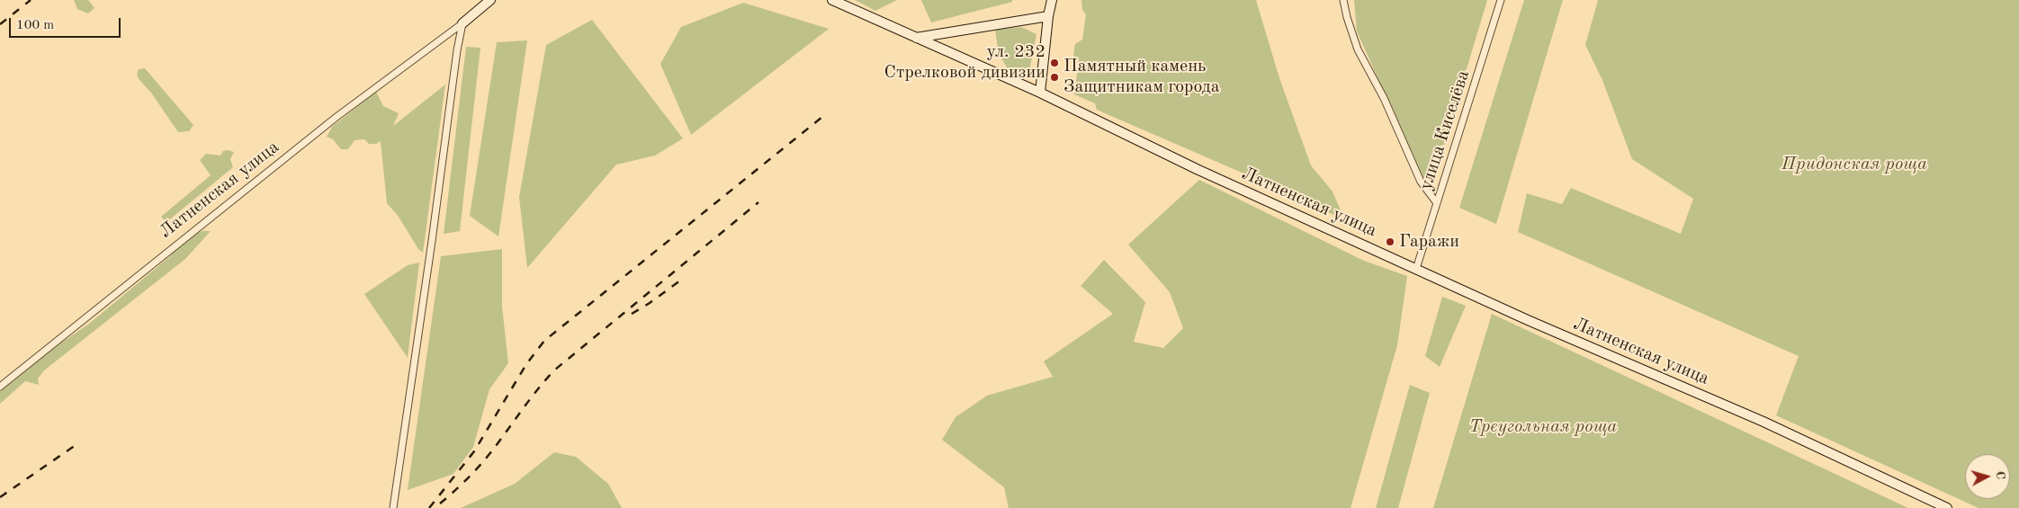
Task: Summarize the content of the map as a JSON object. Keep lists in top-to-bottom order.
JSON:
{
  "streets": {
    "street": ["улица Киселёва", "Латненская улица"]
  },
  "crossings": [
    ["улица Киселёва", "Латненская улица"]
  ],
  "parks": ["Придонская роща", "Треугольная роща"],
  "places": ["ул. 232 Стрелковой дивизии", "Памятный камень Защитникам города", "Гаражи"],
  "scale_bar": "100 m",
  "north": "right"
}
